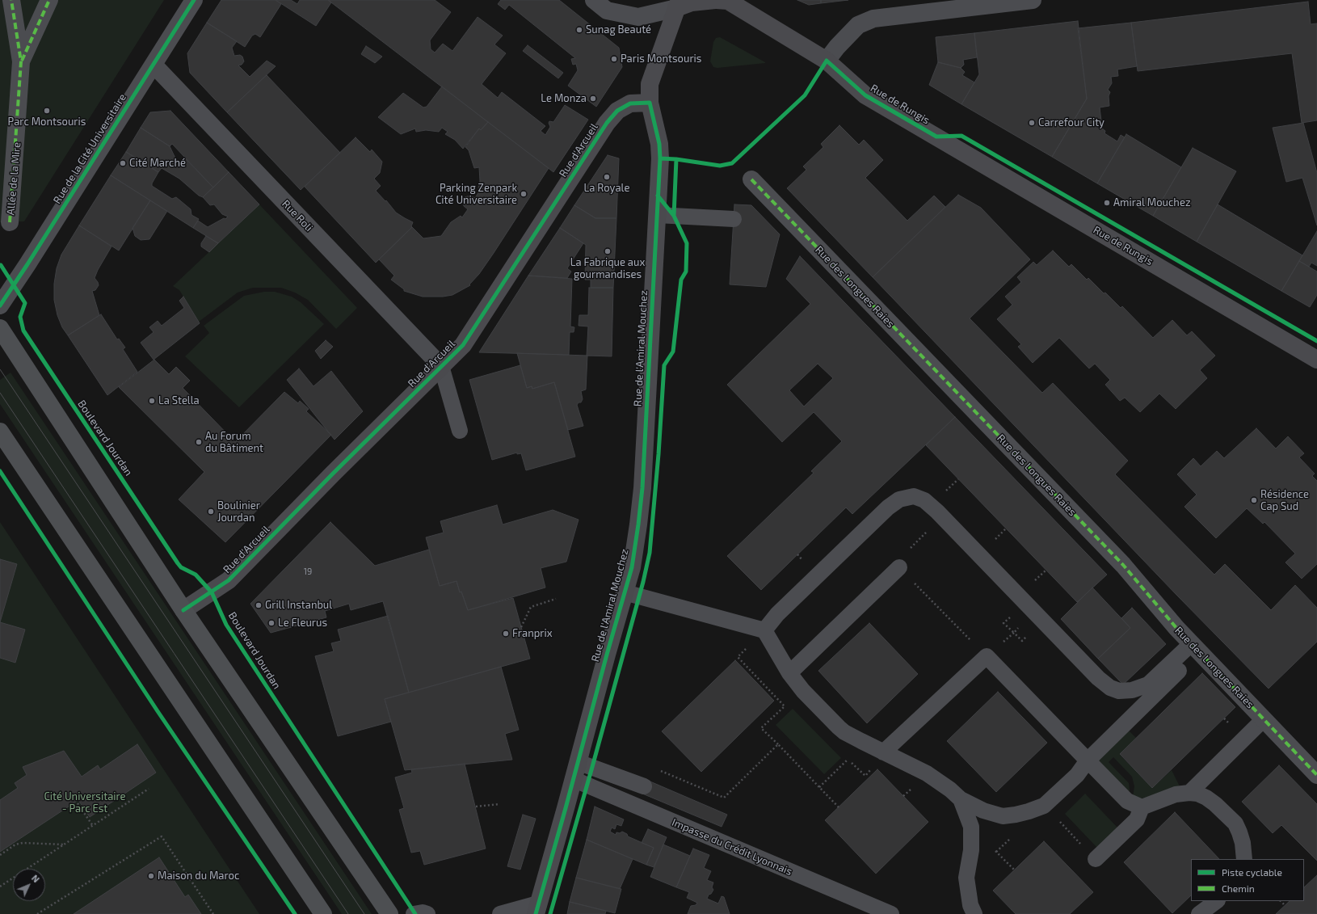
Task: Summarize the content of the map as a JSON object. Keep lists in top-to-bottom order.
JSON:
{
  "streets": {
    "street": [
      "Rue de Rungis",
      "Rue de la Cité Universitaire",
      "Rue d'Arcueil",
      "Allée de la Mire",
      "Rue Roli",
      "Rue des Longues Raies",
      "Rue de l'Amiral Mouchez"
    ],
    "lane": ["Impasse du Crédit Lyonnais"],
    "cycle path": ["Boulevard Jourdan"]
  },
  "crossings": [
    ["Rue de Rungis", "Rue de l'Amiral Mouchez"],
    ["Rue de la Cité Universitaire", "Rue Roli"],
    ["Rue d'Arcueil", "Rue Roli"],
    ["Rue d'Arcueil", "Rue de l'Amiral Mouchez"],
    ["Rue de l'Amiral Mouchez", "Impasse du Crédit Lyonnais"]
  ],
  "parks": ["Cité Universitaire - Parc Est"],
  "places": [
    "Sunag Beauté",
    "Paris Montsouris",
    "Le Monza",
    "Parc Montsouris",
    "Carrefour City",
    "Cité Marché",
    "La Royale",
    "Parking Zenpark Cité Universitaire",
    "Amiral Mouchez",
    "La Fabrique aux gourmandises",
    "La Stella",
    "Au Forum du Bâtiment",
    "Résidence Cap Sud",
    "Boulinier Jourdan",
    "Grill Instanbul",
    "Le Fleurus",
    "Franprix",
    "Maison du Maroc"
  ],
  "house_numbers": ["19"],
  "legend": ["Piste cyclable", "Chemin"],
  "north": "top right"
}
